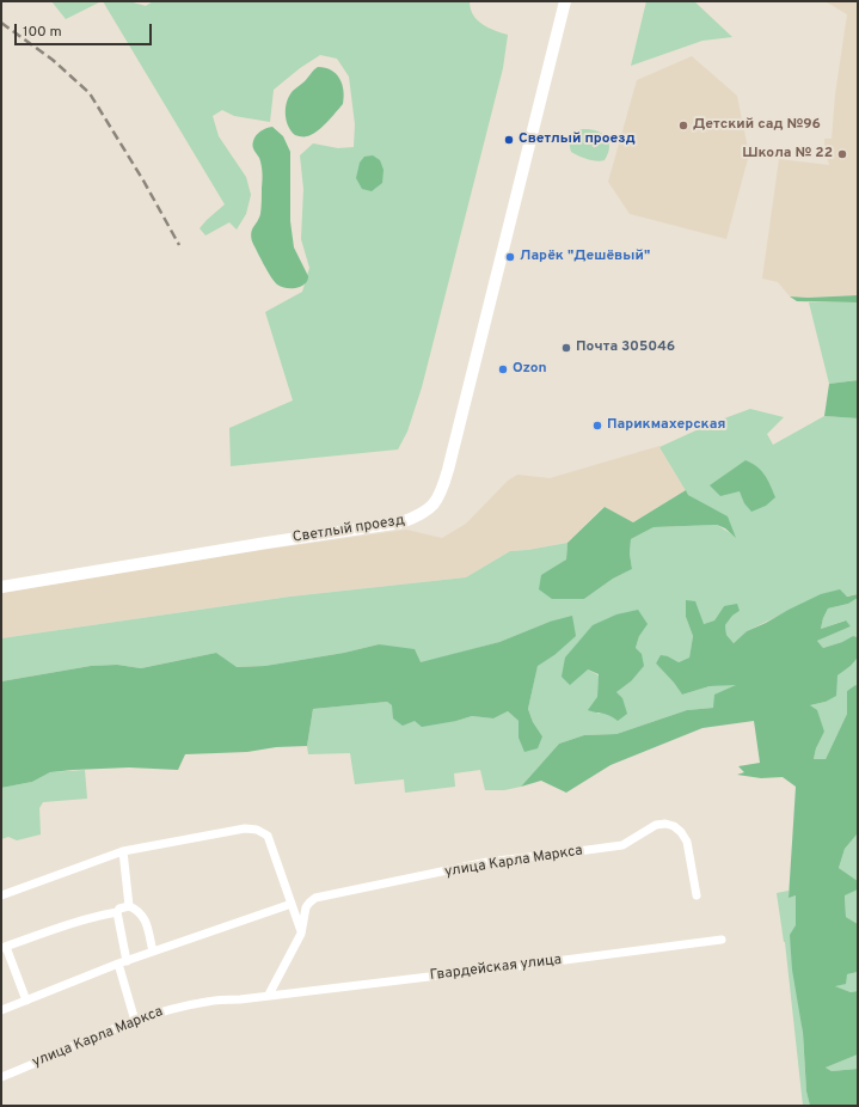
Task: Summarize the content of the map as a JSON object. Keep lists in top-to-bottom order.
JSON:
{
  "streets": {
    "street": ["Светлый проезд", "улица Карла Маркса", "Гвардейская улица"]
  },
  "crossings": [
    ["улица Карла Маркса", "Гвардейская улица"]
  ],
  "places": [
    "Детский сад №96",
    "Светлый проезд",
    "Школа № 22",
    "Ларёк \"Дешёвый\"",
    "Почта 305046",
    "Ozon",
    "Парикмахерская"
  ],
  "scale_bar": "100 m"
}
